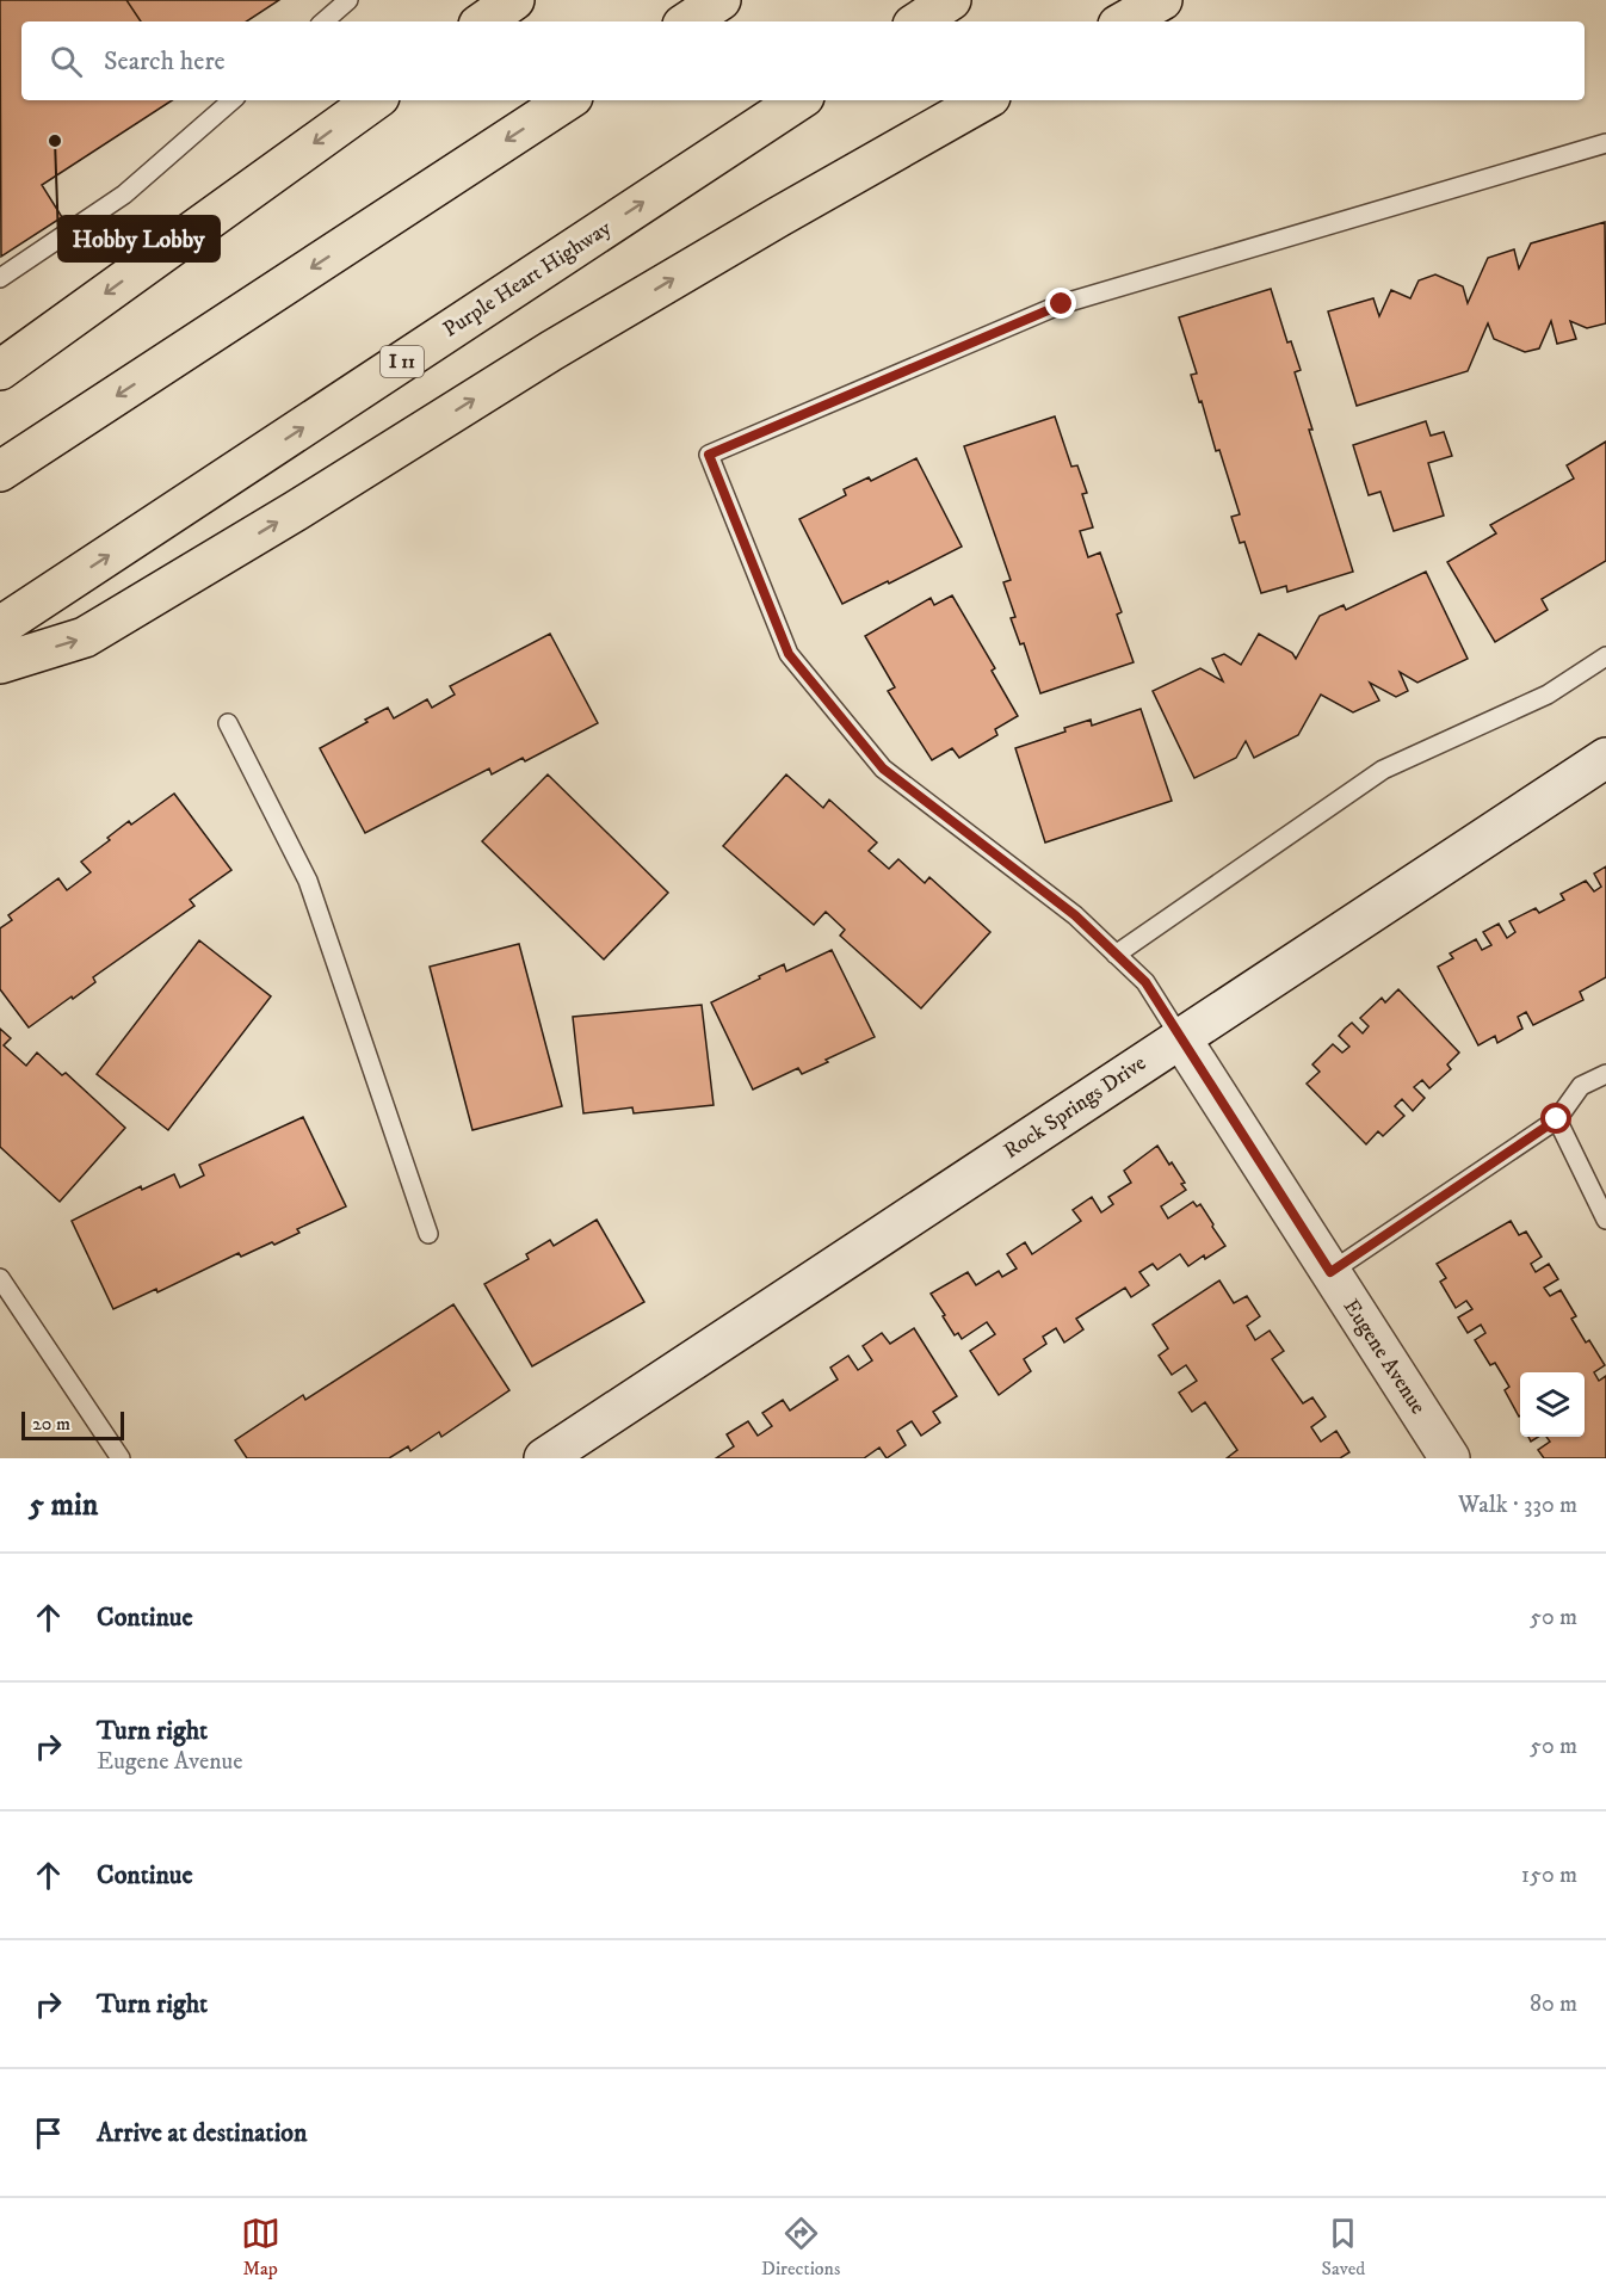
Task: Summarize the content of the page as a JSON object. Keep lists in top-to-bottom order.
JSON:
{
  "streets": {
    "highway": ["Purple Heart Highway", "I 11"],
    "main road": ["Rock Springs Drive", "Eugene Avenue"]
  },
  "crossings": [
    ["Rock Springs Drive", "Eugene Avenue"]
  ],
  "places": ["Hobby Lobby"],
  "scale_bar": "20 m",
  "page": {
    "search": "Search here",
    "scale": "20 m",
    "heading": ["5 min", "Walk · 330 m"],
    "list": [
      ["Continue", "50 m"],
      ["Turn right", "Eugene Avenue", "50 m"],
      ["Continue", "150 m"],
      ["Turn right", "80 m"],
      "Arrive at destination"
    ],
    "nav": ["Map", "Directions", "Saved"]
  }
}
